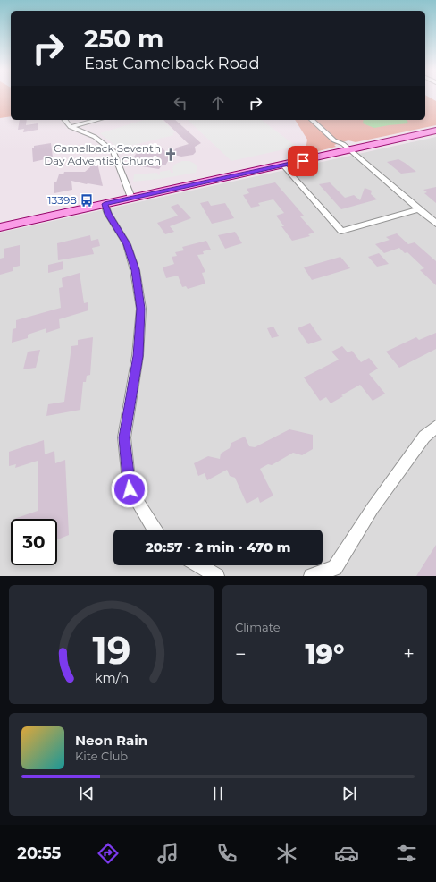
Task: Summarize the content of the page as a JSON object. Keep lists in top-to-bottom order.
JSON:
{
  "places": {
    "church": ["Camelback Seventh Day Adventist Church"],
    "bus stop": ["13398"]
  },
  "page": {
    "turn": ["250 m", "East Camelback Road"],
    "limit": "30",
    "trip": "20:57 · 2 min · 470 m",
    "tile": "Climate",
    "heat": ["−", "19°", "+"],
    "song": ["Neon Rain", "Kite Club"],
    "tabs": "20:55",
    "gauge": ["19", "km/h"]
  }
}
